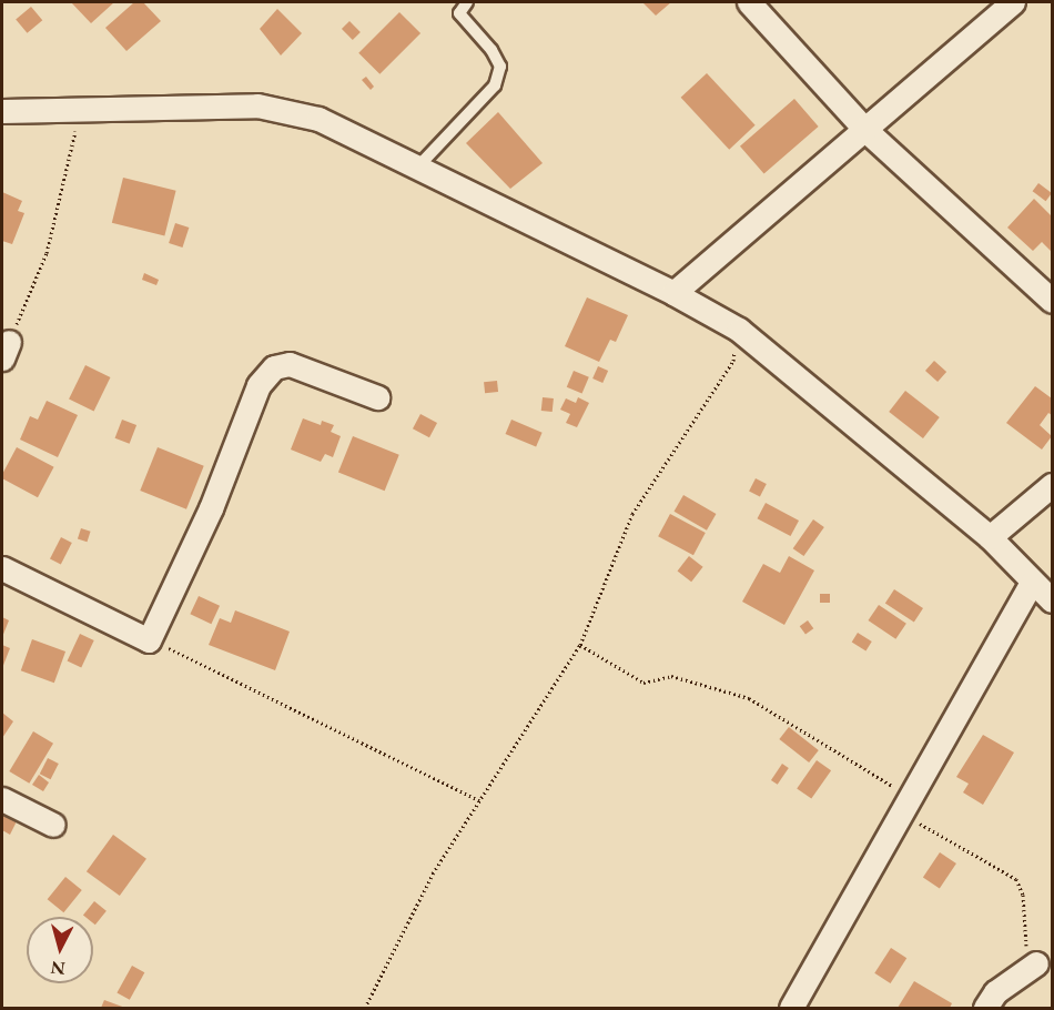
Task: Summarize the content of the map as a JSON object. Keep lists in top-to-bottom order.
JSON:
{
  "north": "bottom"
}
